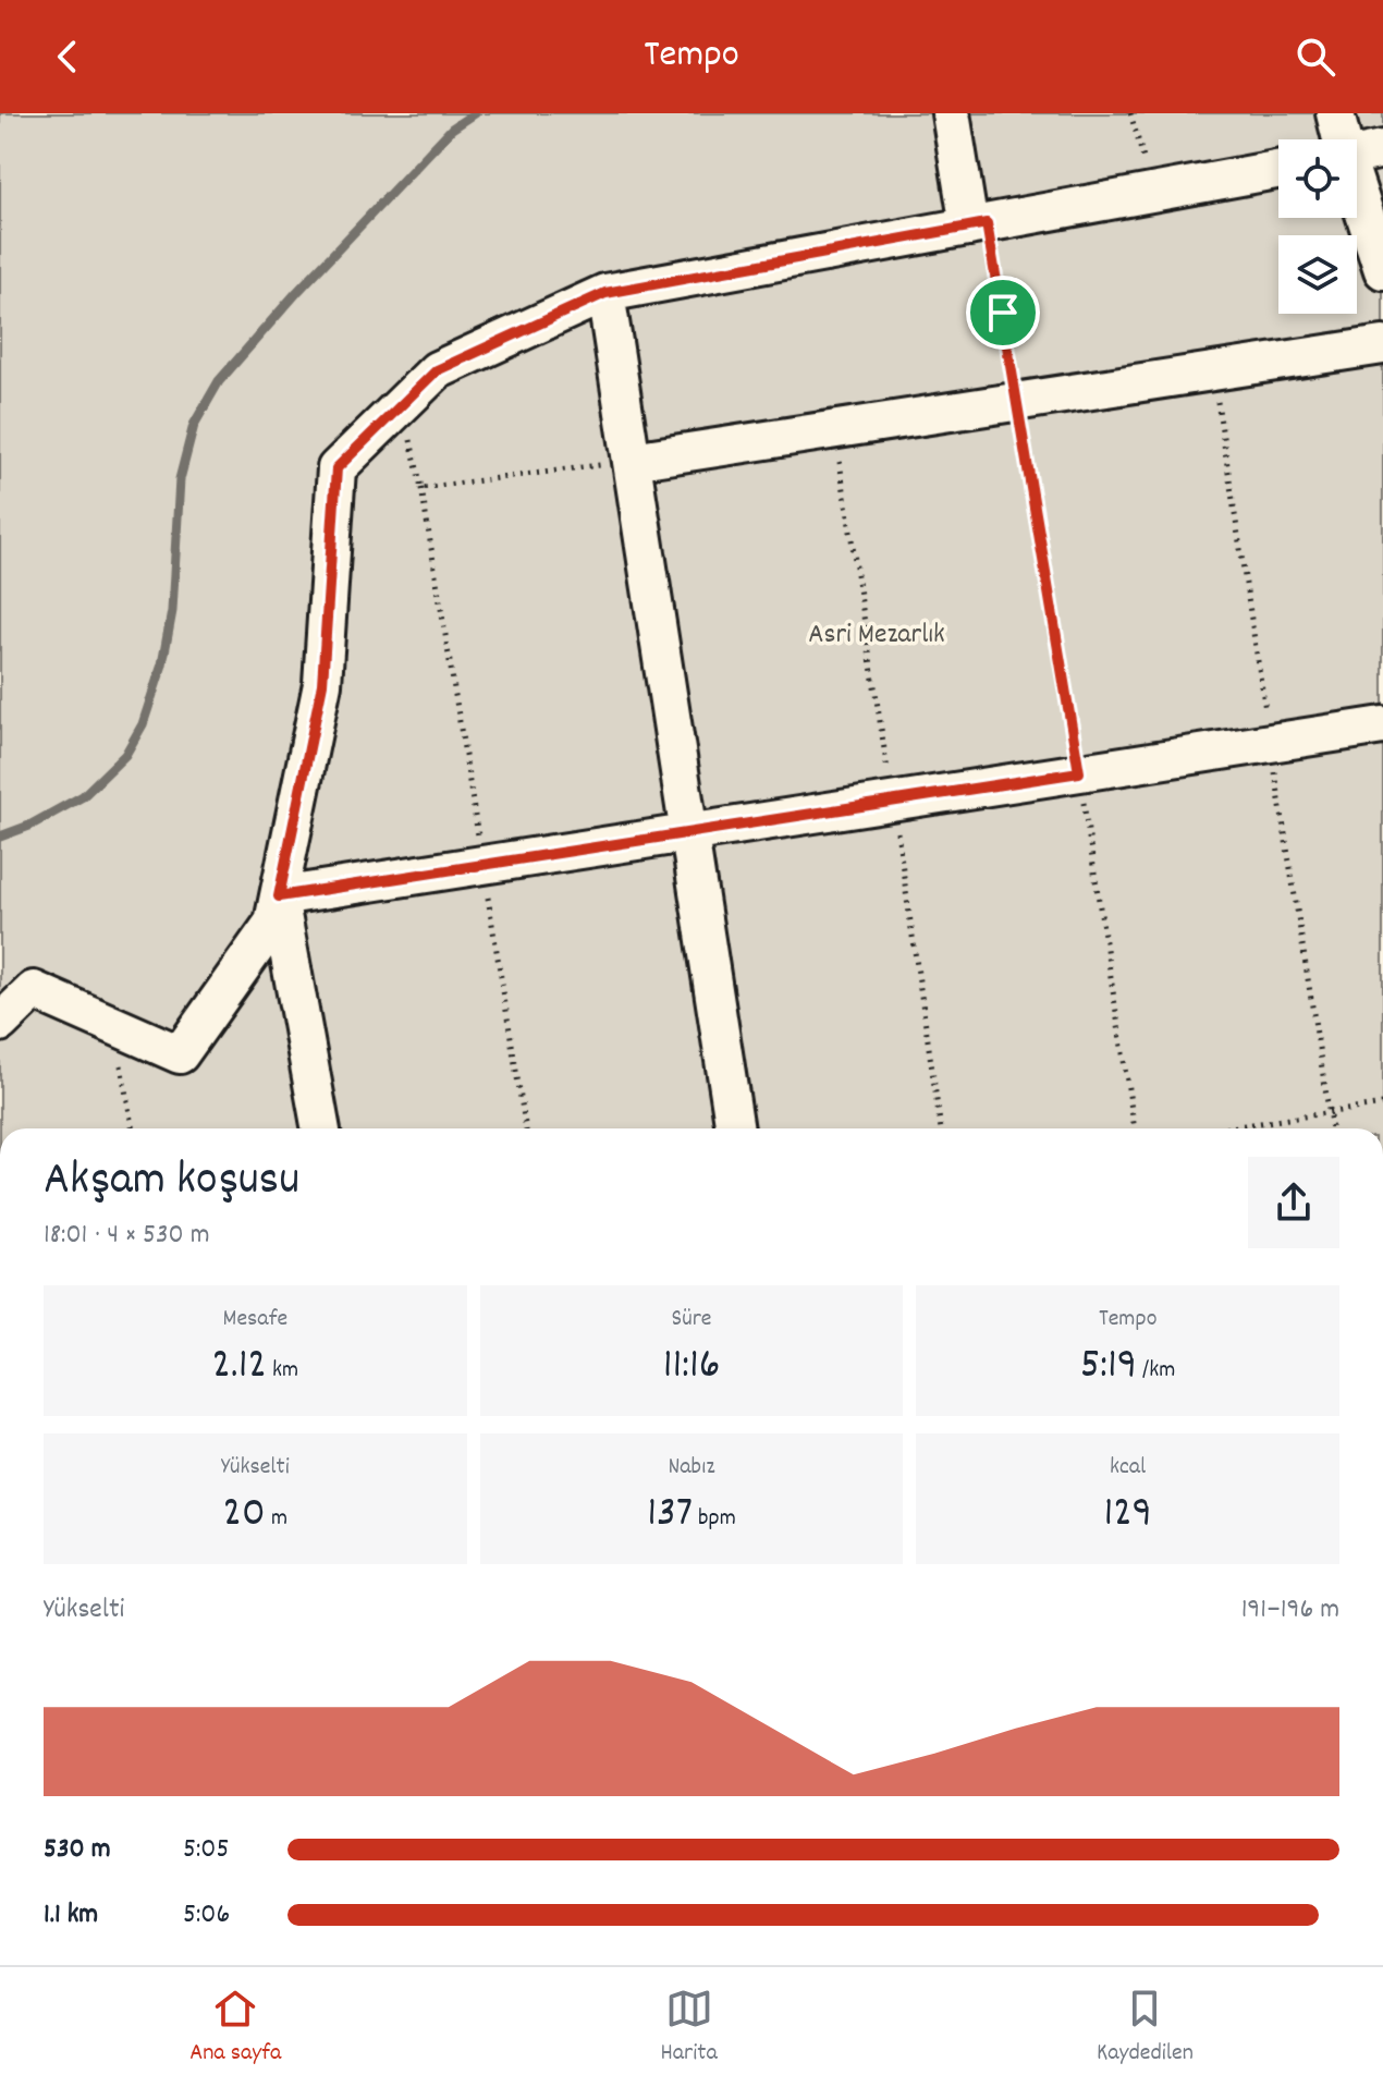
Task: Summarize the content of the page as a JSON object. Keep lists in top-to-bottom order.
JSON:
{
  "parks": ["Asri Mezarlık"],
  "page": {
    "header": "Tempo",
    "heading": ["Akşam koşusu", "18:01 · 4 × 530 m"],
    "stats": [
      ["Mesafe", "2.12 km"],
      ["Süre", "11:16"],
      ["Tempo", "5:19 /km"],
      ["Yükselti", "20 m"],
      ["Nabız", "137 bpm"],
      ["kcal", "129"]
    ],
    "chart": ["Yükselti", "191–196 m"],
    "list": [
      {
        "name": "530 m",
        "note": "5:05"
      },
      {
        "name": "1.1 km",
        "note": "5:06"
      }
    ],
    "tabs": ["Ana sayfa", "Harita", "Kaydedilen"]
  }
}
